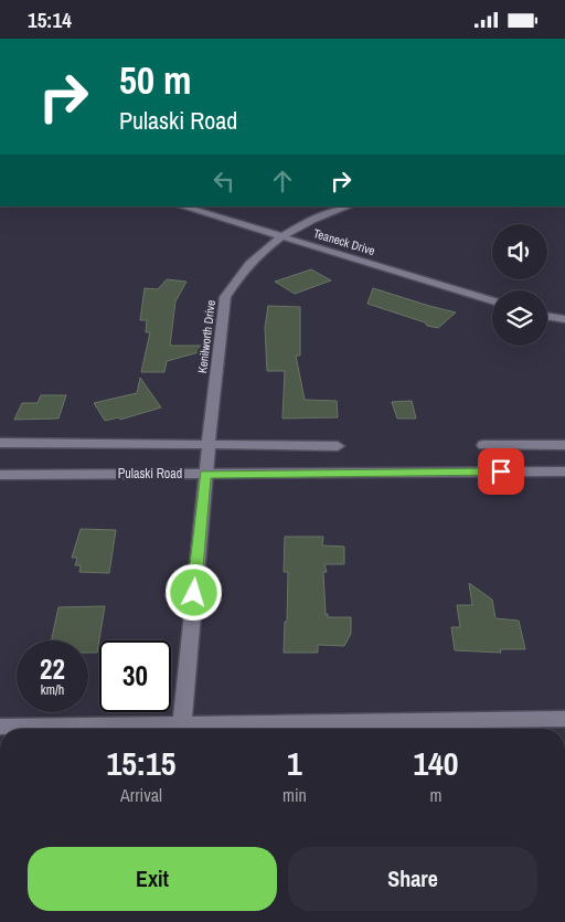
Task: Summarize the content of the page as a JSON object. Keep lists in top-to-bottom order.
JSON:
{
  "streets": {
    "street": ["Teaneck Drive", "Kenilworth Drive", "Pulaski Road"]
  },
  "crossings": [
    ["Teaneck Drive", "Kenilworth Drive"],
    ["Kenilworth Drive", "Pulaski Road"]
  ],
  "page": {
    "status": "15:14",
    "turn": ["50 m", "Pulaski Road"],
    "speed": "22 km/h",
    "limit": "30",
    "eta": [
      "15:15",
      "Arrival",
      "1",
      "min",
      "140",
      "m"
    ],
    "buttons": ["Exit", "Share"]
  }
}
